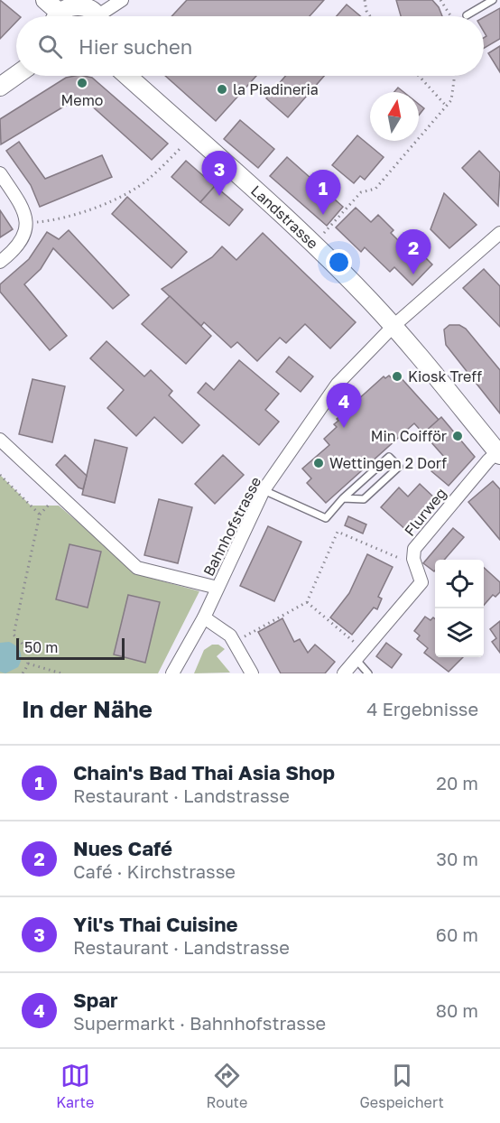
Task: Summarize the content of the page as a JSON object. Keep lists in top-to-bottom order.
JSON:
{
  "streets": {
    "main road": ["Landstrasse"],
    "street": ["Flurweg", "Bahnhofstrasse"]
  },
  "crossings": [
    ["Landstrasse", "Flurweg"],
    ["Landstrasse", "Bahnhofstrasse"]
  ],
  "places": [
    "Memo",
    "la Piadineria",
    "Kiosk Treff",
    "Min Coifför",
    "Wettingen 2 Dorf"
  ],
  "scale_bar": "50 m",
  "north": "top",
  "page": {
    "search": "Hier suchen",
    "pins": [
      "3",
      "1",
      "2",
      "4"
    ],
    "scale": "50 m",
    "heading": ["In der Nähe", "4 Ergebnisse"],
    "list": [
      {
        "mark": "1",
        "name": "Chain's Bad Thai Asia Shop",
        "note": "Restaurant · Landstrasse",
        "value": "20 m"
      },
      {
        "mark": "2",
        "name": "Nues Café",
        "note": "Café · Kirchstrasse",
        "value": "30 m"
      },
      {
        "mark": "3",
        "name": "Yil's Thai Cuisine",
        "note": "Restaurant · Landstrasse",
        "value": "60 m"
      },
      {
        "mark": "4",
        "name": "Spar",
        "note": "Supermarkt · Bahnhofstrasse",
        "value": "80 m"
      }
    ],
    "nav": ["Karte", "Route", "Gespeichert"]
  }
}
